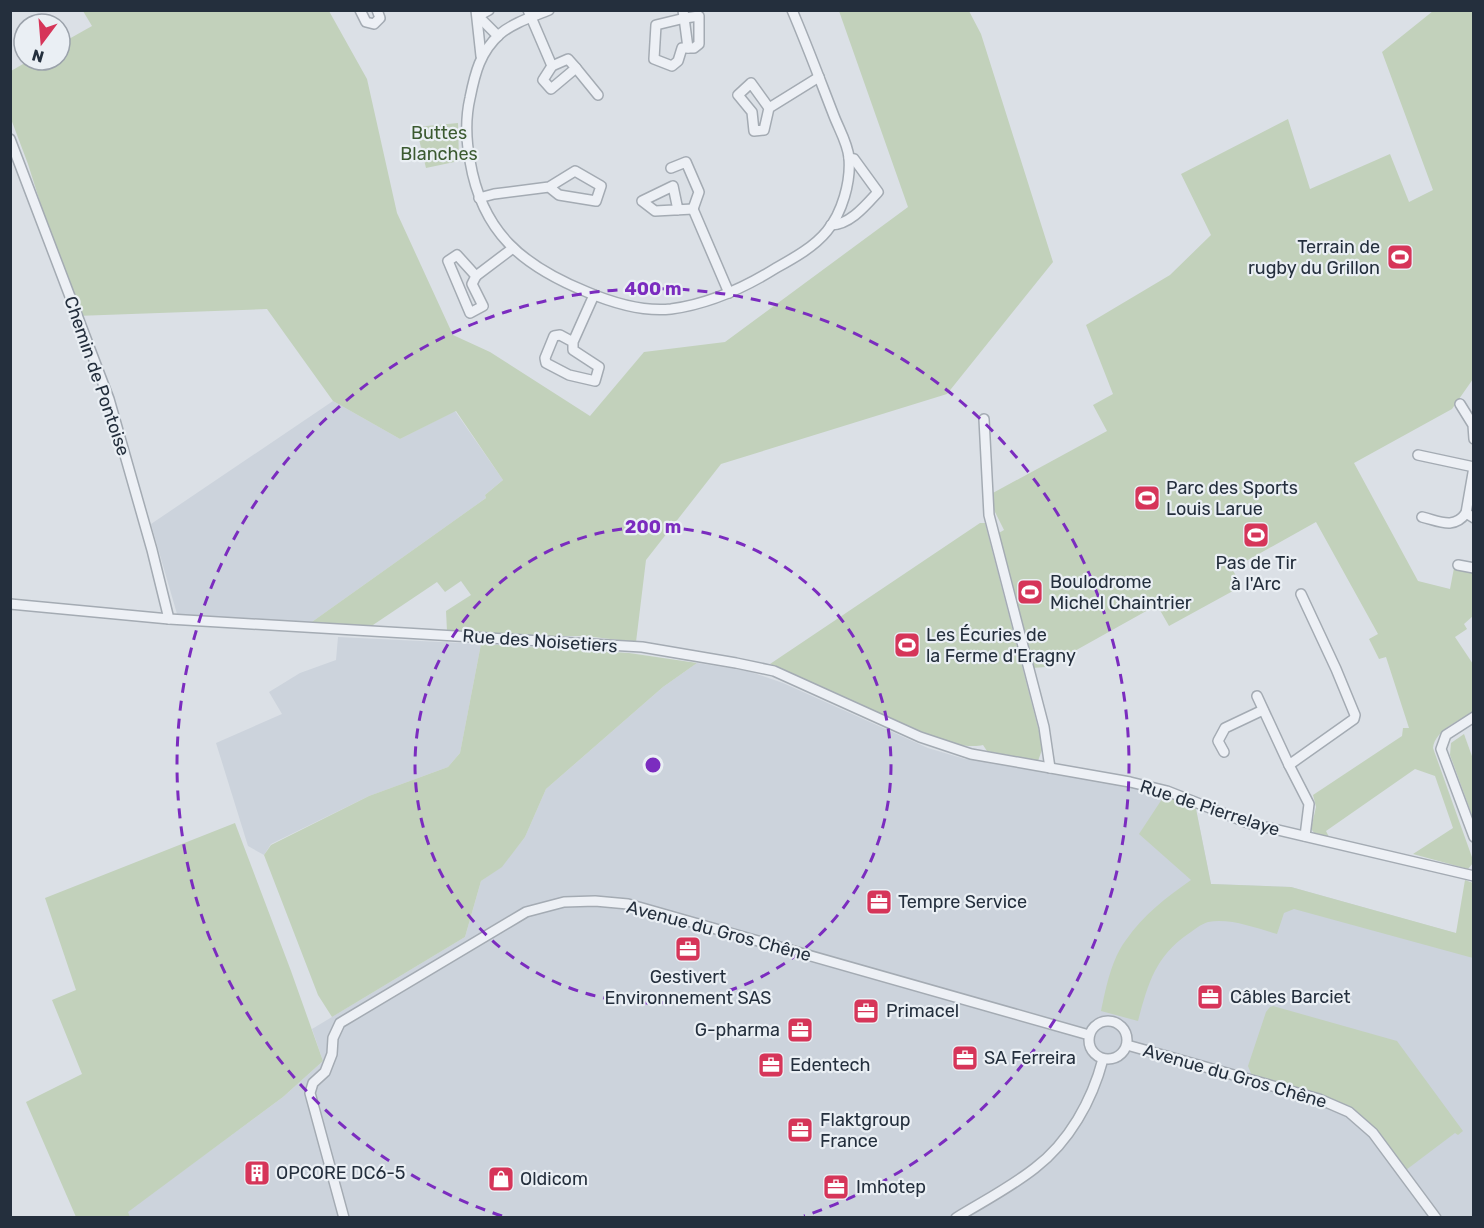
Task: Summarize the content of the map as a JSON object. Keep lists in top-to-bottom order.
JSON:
{
  "streets": {
    "street": [
      "Chemin de Pontoise",
      "Rue des Noisetiers",
      "Rue de Pierrelaye",
      "Avenue du Gros Chêne"
    ]
  },
  "crossings": [
    ["Chemin de Pontoise", "Rue des Noisetiers"],
    ["Rue des Noisetiers", "Rue de Pierrelaye"]
  ],
  "parks": ["Buttes Blanches"],
  "places": {
    "sports": [
      "Terrain de rugby du Grillon",
      "Parc des Sports Louis Larue",
      "Pas de Tir à l'Arc",
      "Boulodrome Michel Chaintrier",
      "Les Écuries de la Ferme d'Eragny"
    ],
    "office": [
      "Tempre Service",
      "Gestivert Environnement SAS",
      "Câbles Barciet",
      "Primacel",
      "G-pharma",
      "SA Ferreira",
      "Edentech",
      "Flaktgroup France",
      "Imhotep"
    ],
    "building": ["OPCORE DC6-5"],
    "shop": ["Oldicom"]
  },
  "north": "bottom",
  "rings": ["400 m", "200 m"]
}
